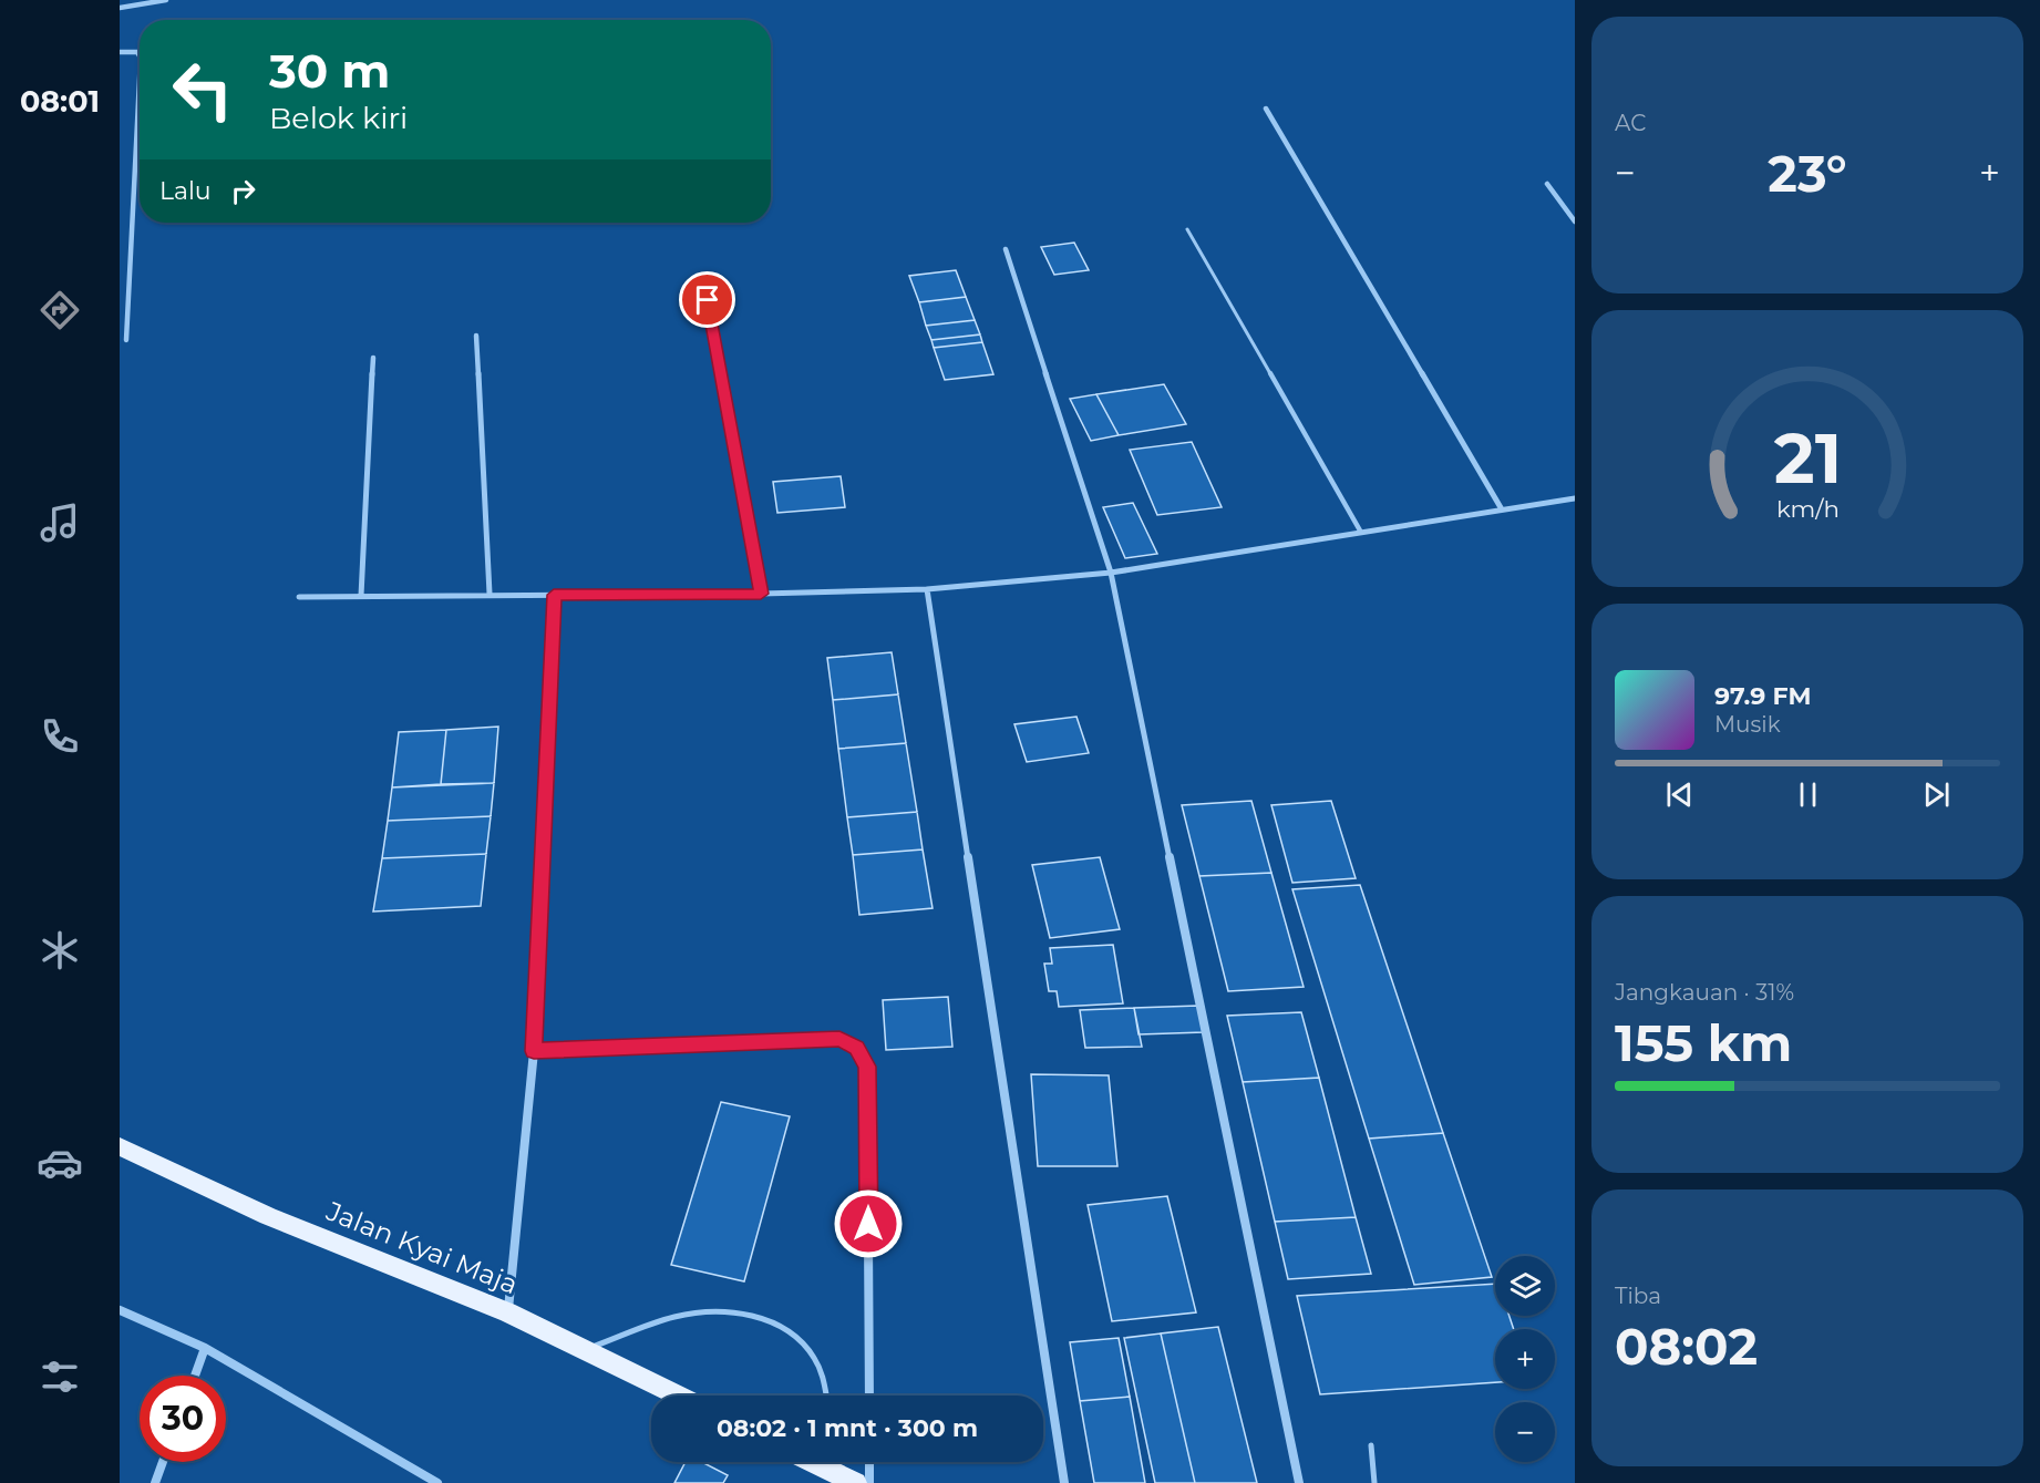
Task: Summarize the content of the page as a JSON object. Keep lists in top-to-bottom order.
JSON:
{
  "streets": {
    "main road": ["Jalan Kyai Maja"]
  },
  "page": {
    "tabs": "08:01",
    "tile": [
      "AC",
      ["Jangkauan · 31%", "155 km"],
      ["Tiba", "08:02"]
    ],
    "turn": ["30 m", "Belok kiri"],
    "heat": ["−", "23°", "+"],
    "then": "Lalu",
    "song": ["97.9 FM", "Musik"],
    "map_buttons": ["+", "−"],
    "limit": "30",
    "trip": "08:02 · 1 mnt · 300 m",
    "gauge": ["21", "km/h"]
  }
}
